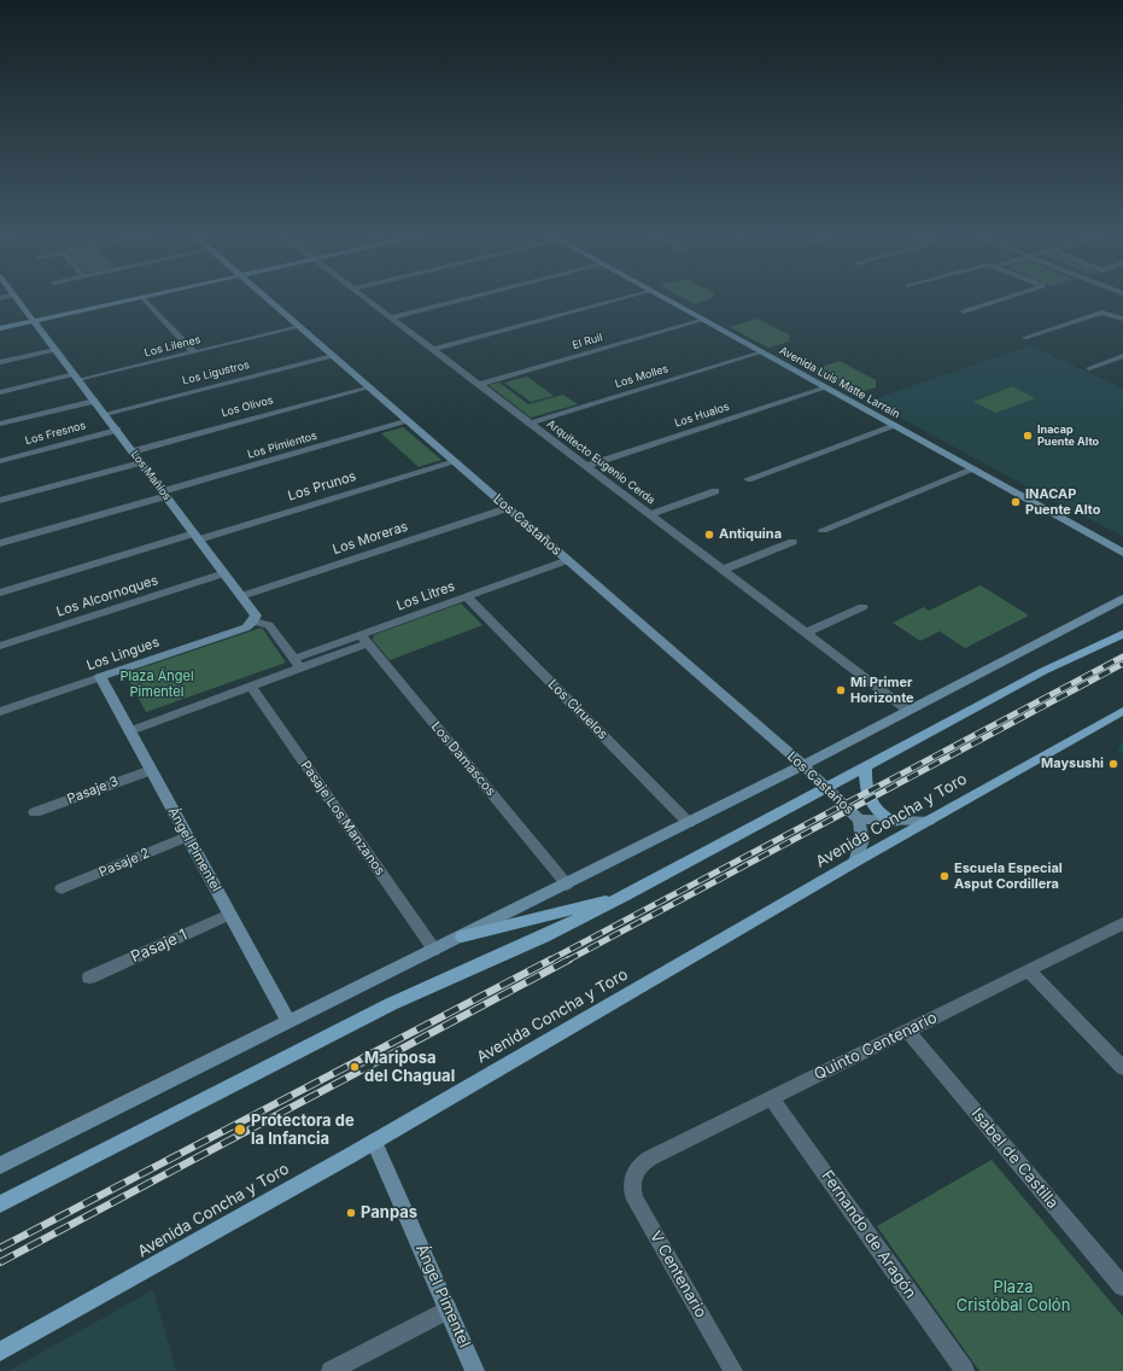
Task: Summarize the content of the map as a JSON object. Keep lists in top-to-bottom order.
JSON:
{
  "streets": {
    "main road": ["Avenida Concha y Toro"],
    "street": [
      "El Ruil",
      "Los Lilenes",
      "Los Ligustros",
      "Los Molles",
      "Avenida Luis Matte Larraín",
      "Los Olivos",
      "Los Hualos",
      "Los Fresnos",
      "Los Pimientos",
      "Arquitecto Eugenio Cerda",
      "Los Mañíos",
      "Los Prunos",
      "Los Castaños",
      "Los Moreras",
      "Los Alcornoques",
      "Los Litres",
      "Los Lingues",
      "Los Ciruelos",
      "Los Damascos",
      "Pasaje 3",
      "Pasaje Los Manzanos",
      "Ángel Pimentel",
      "Pasaje 2",
      "Pasaje 1",
      "Quinto Centenario",
      "Isabel de Castilla",
      "Fernando de Aragón",
      "V Centenario"
    ]
  },
  "crossings": [
    ["El Ruil", "Avenida Luis Matte Larraín"],
    ["El Ruil", "Arquitecto Eugenio Cerda"],
    ["Los Lilenes", "Los Mañíos"],
    ["Los Lilenes", "Los Castaños"],
    ["Los Ligustros", "Los Mañíos"],
    ["Los Ligustros", "Los Castaños"],
    ["Los Molles", "Avenida Luis Matte Larraín"],
    ["Los Molles", "Arquitecto Eugenio Cerda"],
    ["Avenida Luis Matte Larraín", "Los Hualos"],
    ["Los Olivos", "Los Mañíos"],
    ["Los Olivos", "Los Castaños"],
    ["Los Hualos", "Arquitecto Eugenio Cerda"],
    ["Los Fresnos", "Los Mañíos"],
    ["Los Pimientos", "Los Mañíos"],
    ["Los Pimientos", "Los Castaños"],
    ["Los Mañíos", "Los Prunos"],
    ["Los Mañíos", "Los Moreras"],
    ["Los Mañíos", "Los Alcornoques"],
    ["Los Mañíos", "Los Lingues"],
    ["Los Prunos", "Los Castaños"],
    ["Los Castaños", "Los Moreras"],
    ["Los Castaños", "Los Litres"],
    ["Los Castaños", "Avenida Concha y Toro"],
    ["Los Litres", "Los Ciruelos"],
    ["Los Litres", "Los Damascos"],
    ["Los Litres", "Pasaje Los Manzanos"],
    ["Los Litres", "Ángel Pimentel"],
    ["Los Lingues", "Ángel Pimentel"],
    ["Pasaje 3", "Ángel Pimentel"],
    ["Avenida Concha y Toro", "Ángel Pimentel"],
    ["Ángel Pimentel", "Pasaje 2"],
    ["Ángel Pimentel", "Pasaje 1"],
    ["Quinto Centenario", "Isabel de Castilla"],
    ["Quinto Centenario", "Fernando de Aragón"],
    ["Quinto Centenario", "V Centenario"]
  ],
  "parks": ["Plaza Ángel Pimentel", "Plaza Cristóbal Colón"],
  "places": [
    "Inacap Puente Alto",
    "INACAP Puente Alto",
    "Antiquina",
    "Mi Primer Horizonte",
    "Maysushi",
    "Escuela Especial Asput Cordillera",
    "Mariposa del Chagual",
    "Protectora de la Infancia",
    "Panpas"
  ]
}
